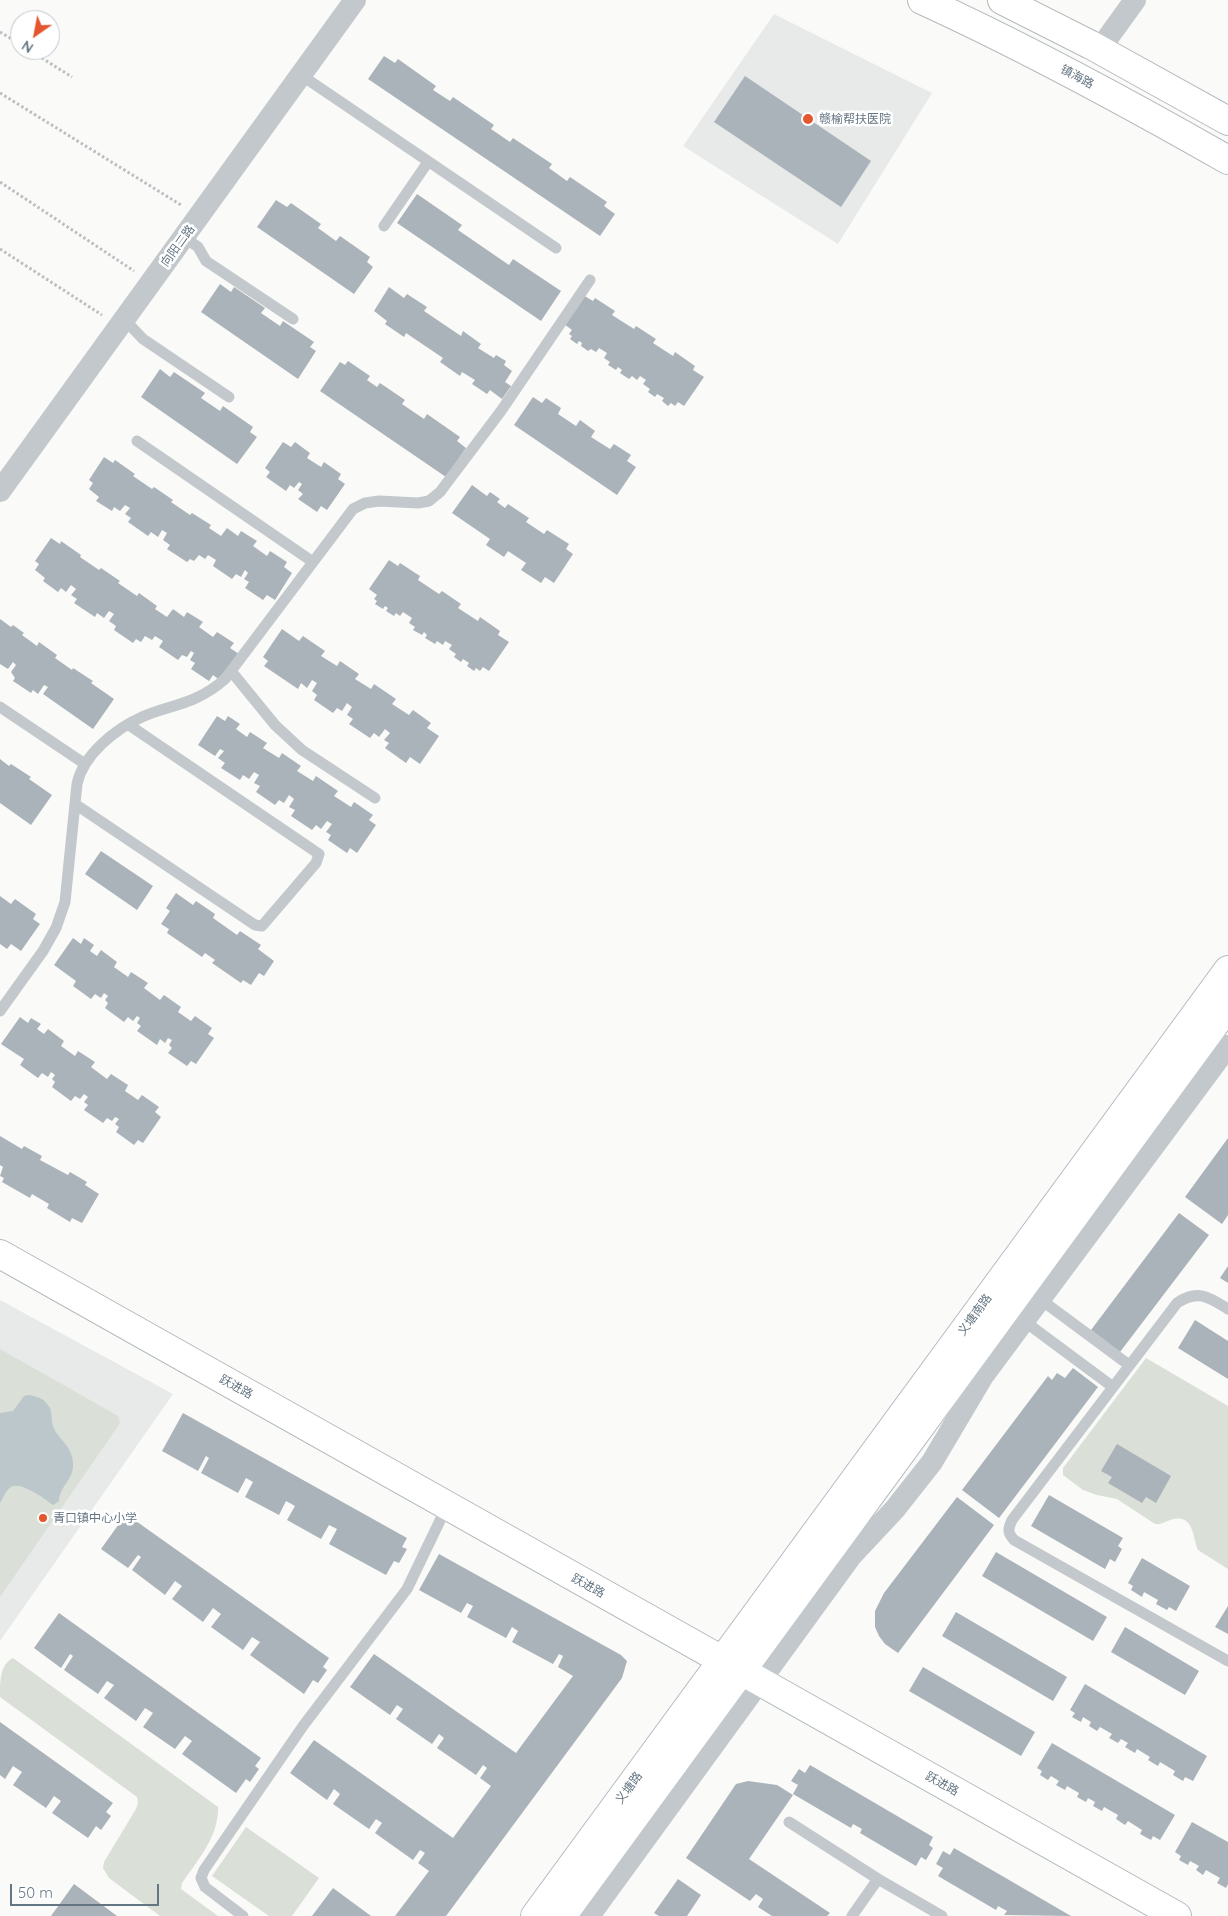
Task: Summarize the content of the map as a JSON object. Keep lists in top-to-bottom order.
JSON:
{
  "streets": {
    "main road": [
      "镇海路",
      "义塘南路",
      "跃进路",
      "义塘路"
    ],
    "street": ["向阳二路"]
  },
  "crossings": [
    ["义塘南路", "跃进路"],
    ["义塘南路", "义塘路"],
    ["跃进路", "义塘路"]
  ],
  "places": ["赣榆帮扶医院", "青口镇中心小学"],
  "scale_bar": "50 m",
  "north": "bottom left"
}
